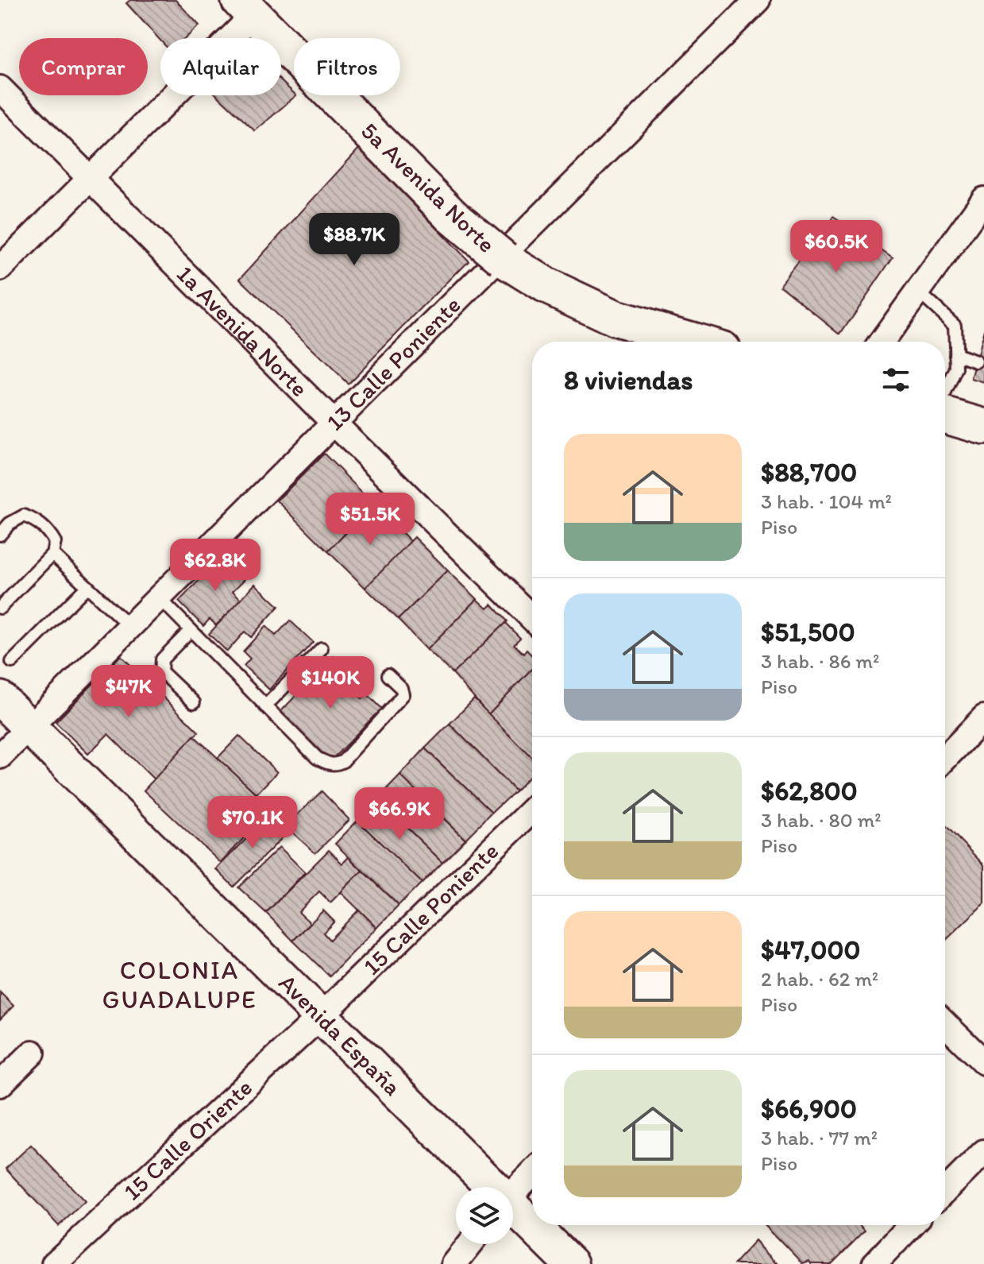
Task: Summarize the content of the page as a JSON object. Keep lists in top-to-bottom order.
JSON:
{
  "streets": {
    "main road": ["5a Avenida Norte", "Avenida España"],
    "street": [
      "1a Avenida Norte",
      "13 Calle Poniente",
      "15 Calle Poniente",
      "15 Calle Oriente"
    ]
  },
  "crossings": [
    ["1a Avenida Norte", "13 Calle Poniente"],
    ["13 Calle Poniente", "Avenida España"],
    ["15 Calle Poniente", "Avenida España"],
    ["15 Calle Poniente", "15 Calle Oriente"],
    ["Avenida España", "15 Calle Oriente"]
  ],
  "districts": ["COLONIA GUADALUPE"],
  "page": {
    "chip": ["Comprar", "Alquilar", "Filtros"],
    "price": [
      "$88.7K",
      "$60.5K",
      "$51.5K",
      "$62.8K",
      "$140K",
      "$47K",
      "$66.9K",
      "$70.1K"
    ],
    "heading": "8 viviendas",
    "list": [
      {
        "name": "$88,700",
        "note": "3 hab. · 104 m² · Piso"
      },
      {
        "name": "$51,500",
        "note": "3 hab. · 86 m² · Piso"
      },
      {
        "name": "$62,800",
        "note": "3 hab. · 80 m² · Piso"
      },
      {
        "name": "$47,000",
        "note": "2 hab. · 62 m² · Piso"
      },
      {
        "name": "$66,900",
        "note": "3 hab. · 77 m² · Piso"
      }
    ]
  }
}
